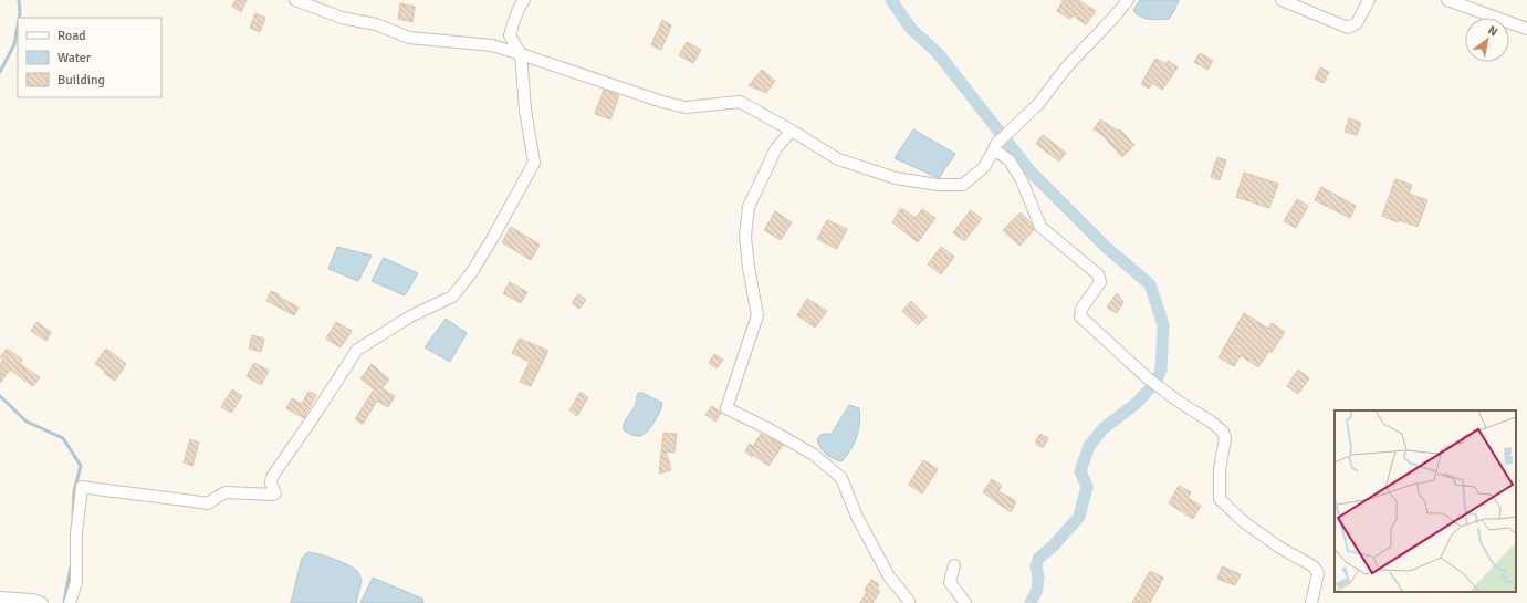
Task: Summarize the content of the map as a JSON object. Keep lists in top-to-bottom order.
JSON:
{
  "legend": ["Road", "Water", "Building"],
  "north": "top right"
}
